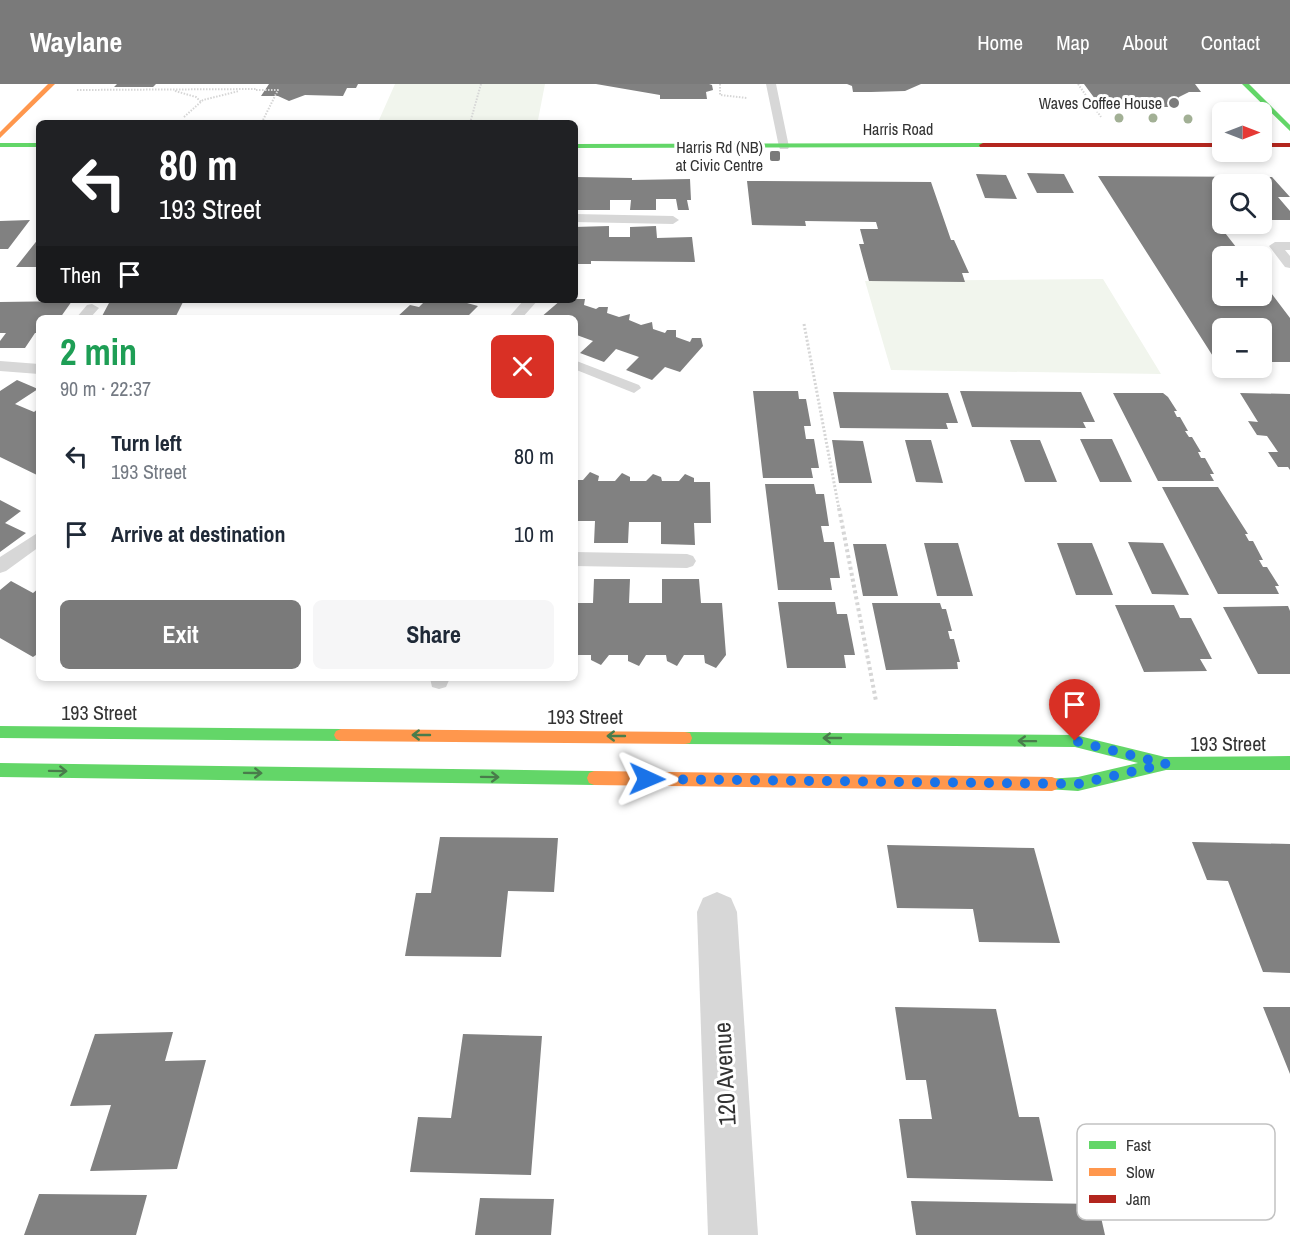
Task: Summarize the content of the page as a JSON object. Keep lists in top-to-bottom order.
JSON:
{
  "streets": {
    "street": ["Harris Road", "193 Street", "120 Avenue"]
  },
  "places": {
    "other": ["Waves Coffee House"],
    "transit": ["Harris Rd (NB) at Civic Centre"]
  },
  "legend": ["Fast", "Slow", "Jam"],
  "north": "right",
  "page": {
    "header": "Waylane",
    "nav": [
      "Home",
      "Map",
      "About",
      "Contact"
    ],
    "map_buttons": ["+", "−"],
    "turn": ["80 m", "193 Street"],
    "then": "Then",
    "heading": ["2 min", "90 m · 22:37"],
    "list": [
      {
        "name": "Turn left",
        "note": "193 Street",
        "value": "80 m"
      },
      {
        "name": "Arrive at destination",
        "value": "10 m"
      }
    ],
    "buttons": ["Exit", "Share"]
  }
}
